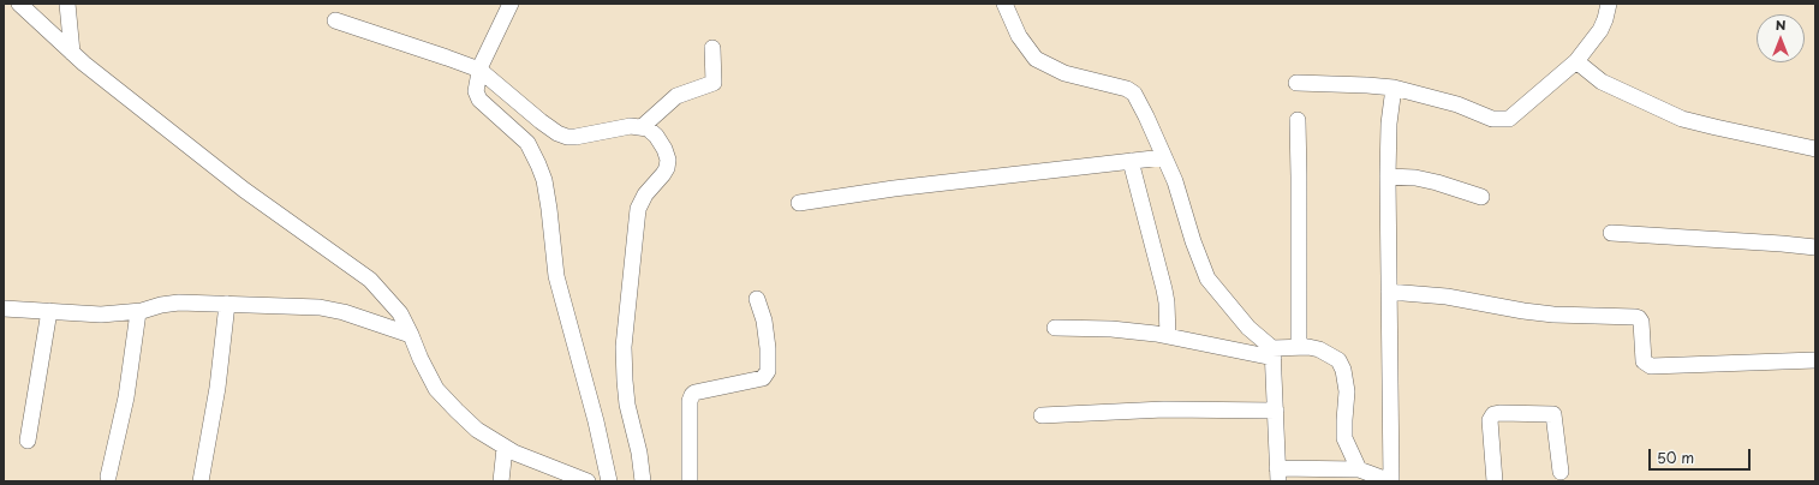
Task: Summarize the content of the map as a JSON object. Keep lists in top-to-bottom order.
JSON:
{
  "scale_bar": "50 m",
  "north": "top"
}
